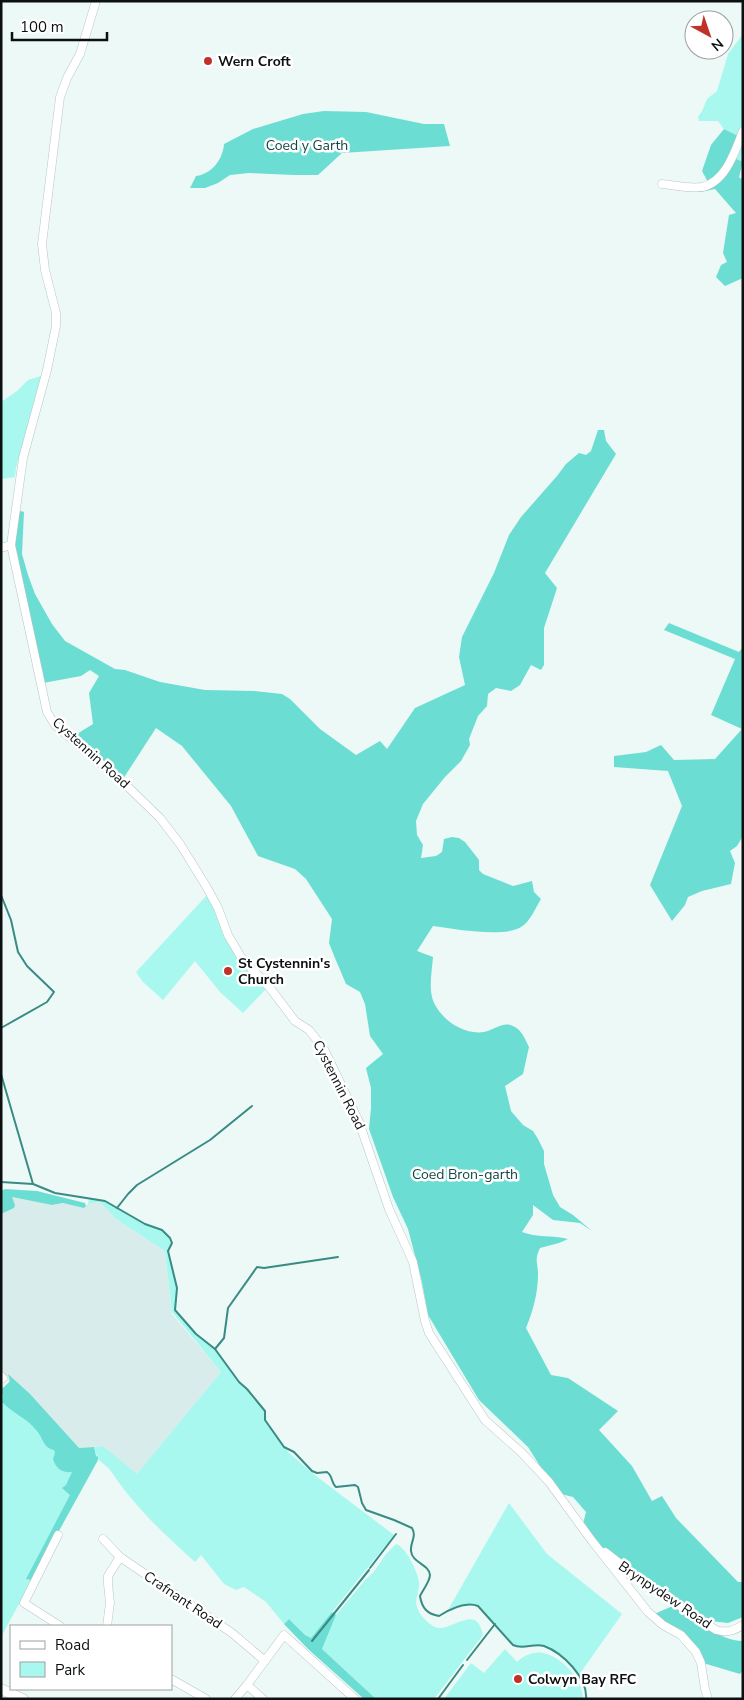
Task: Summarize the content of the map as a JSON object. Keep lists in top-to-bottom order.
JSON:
{
  "streets": {
    "street": ["Cystennin Road", "Brynpydew Road", "Crafnant Road"]
  },
  "crossings": [
    ["Cystennin Road", "Brynpydew Road"]
  ],
  "parks": ["Coed y Garth", "Coed Bron-garth"],
  "places": ["Wern Croft", "St Cystennin's Church", "Colwyn Bay RFC"],
  "legend": ["Road", "Park"],
  "scale_bar": "100 m",
  "north": "bottom right"
}
